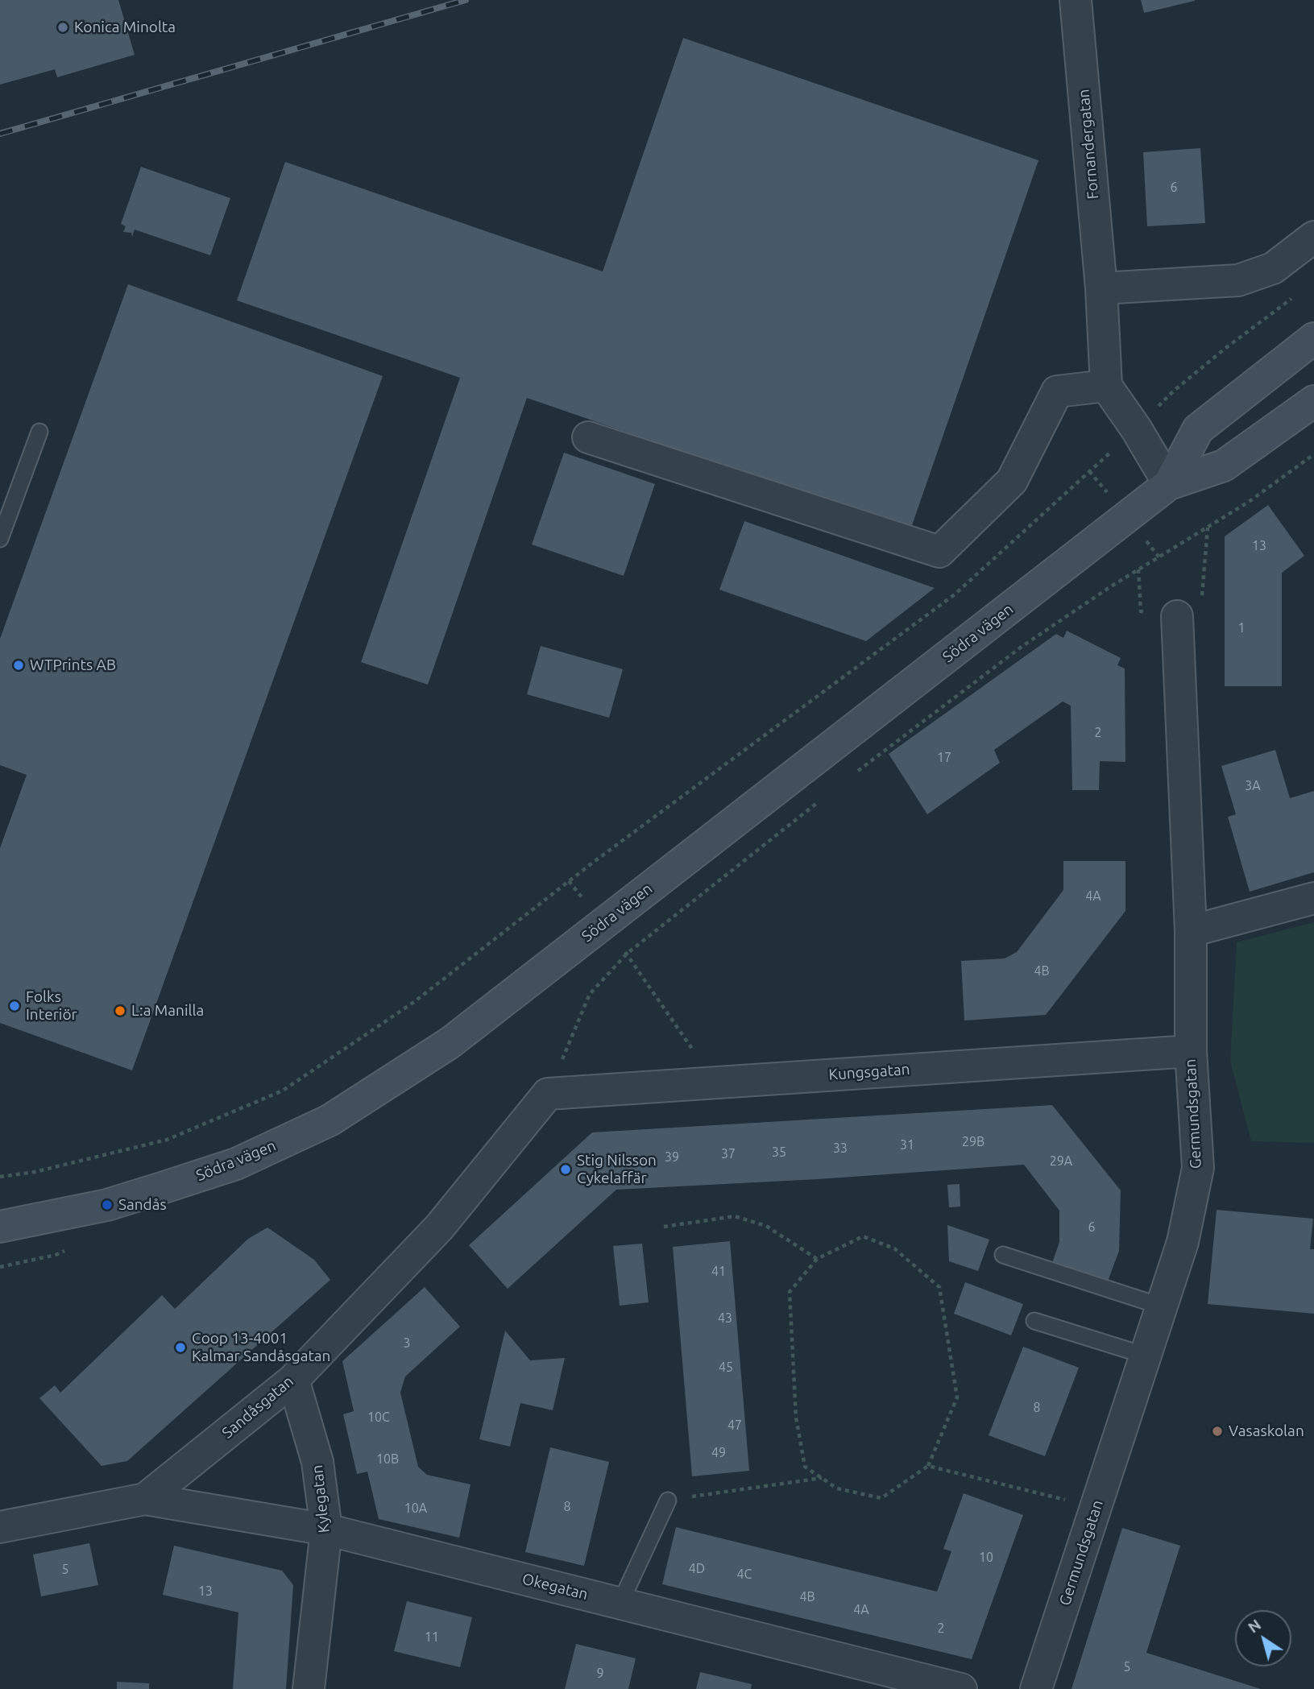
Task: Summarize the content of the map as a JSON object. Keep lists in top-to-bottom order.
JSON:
{
  "streets": {
    "main road": ["Södra vägen"],
    "street": [
      "Fornandergatan",
      "Kungsgatan",
      "Germundsgatan",
      "Sandåsgatan",
      "Kylegatan",
      "Okegatan"
    ]
  },
  "crossings": [
    ["Kungsgatan", "Germundsgatan"],
    ["Kungsgatan", "Sandåsgatan"],
    ["Sandåsgatan", "Kylegatan"],
    ["Sandåsgatan", "Okegatan"],
    ["Kylegatan", "Okegatan"]
  ],
  "places": [
    "Konica Minolta",
    "WTPrints AB",
    "Folks Interiör",
    "L:a Manilla",
    "Stig Nilsson Cykelaffär",
    "Sandås",
    "Coop 13-4001 Kalmar Sandåsgatan",
    "Vasaskolan"
  ],
  "house_numbers": [
    "6",
    "13",
    "1",
    "2",
    "17",
    "3A",
    "4A",
    "4B",
    "29B",
    "31",
    "33",
    "35",
    "37",
    "39",
    "29A",
    "6",
    "41",
    "43",
    "3",
    "45",
    "8",
    "10C",
    "47",
    "49",
    "10B",
    "8",
    "10A",
    "10",
    "4D",
    "5",
    "4C",
    "13",
    "4B",
    "4A",
    "2",
    "11",
    "5",
    "9"
  ],
  "north": "top left"
}
